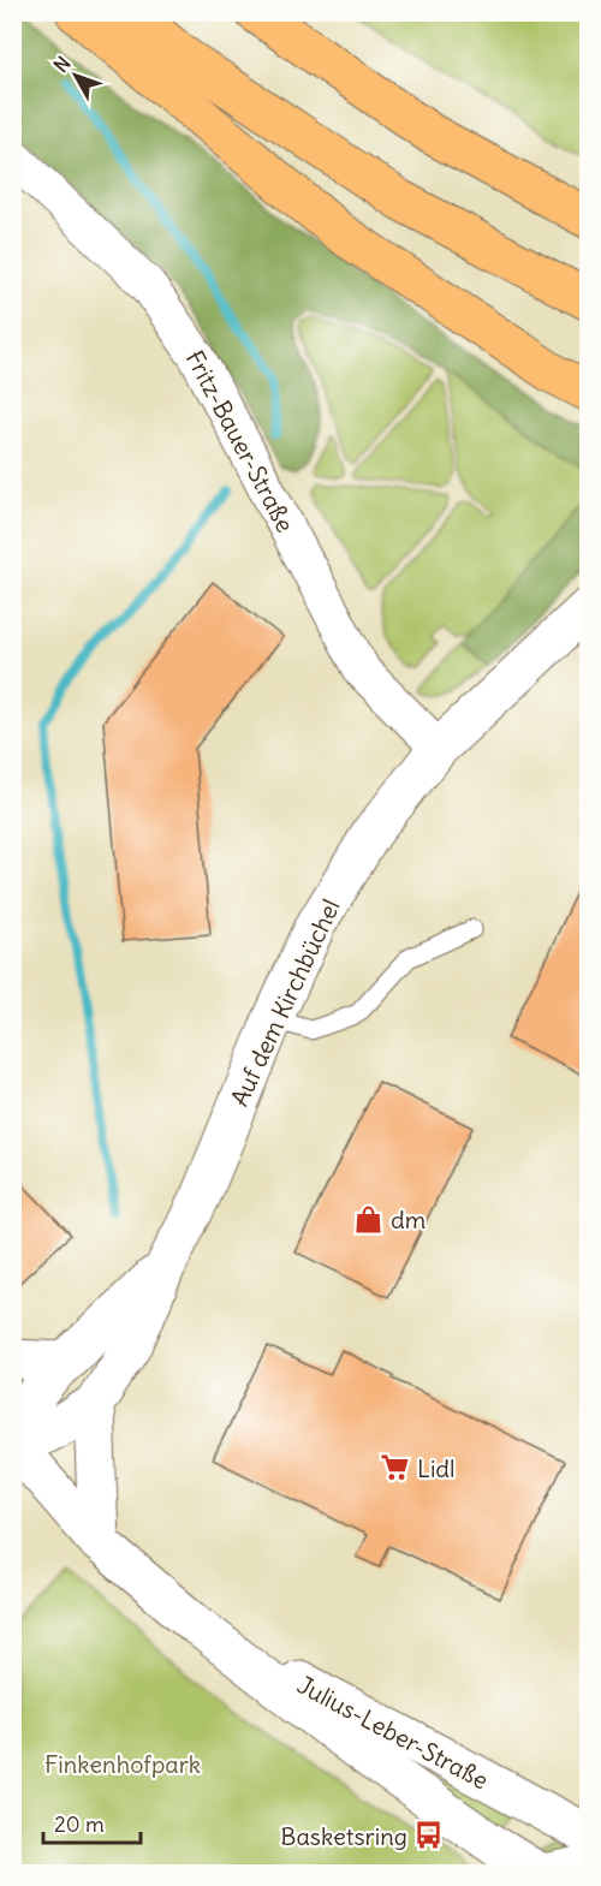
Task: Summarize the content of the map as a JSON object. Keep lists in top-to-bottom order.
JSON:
{
  "streets": {
    "street": ["Fritz-Bauer-Straße", "Auf dem Kirchbüchel", "Julius-Leber-Straße"]
  },
  "crossings": [
    ["Fritz-Bauer-Straße", "Auf dem Kirchbüchel"],
    ["Auf dem Kirchbüchel", "Julius-Leber-Straße"]
  ],
  "parks": ["Finkenhofpark"],
  "places": {
    "shop": ["dm"],
    "supermarket": ["Lidl"],
    "bus stop": ["Basketsring"]
  },
  "scale_bar": "20 m",
  "north": "top left"
}
